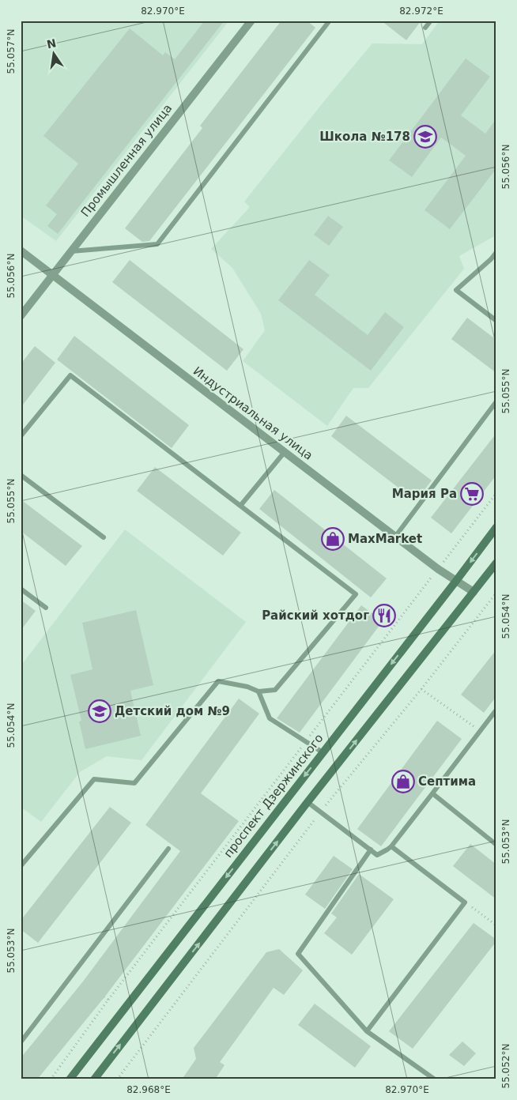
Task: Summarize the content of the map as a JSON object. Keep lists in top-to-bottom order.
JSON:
{
  "streets": {
    "main road": ["проспект Дзержинского"],
    "street": ["Промышленная улица", "Индустриальная улица"]
  },
  "crossings": [
    ["Промышленная улица", "Индустриальная улица"],
    ["Индустриальная улица", "проспект Дзержинского"]
  ],
  "places": {
    "school or university": ["Школа №178", "Детский дом №9"],
    "supermarket": ["Мария Ра"],
    "shop": ["MaxMarket", "Септима"],
    "restaurant": ["Райский хотдог"]
  },
  "north": "top",
  "coordinates": [
    "82.970°E",
    "82.972°E",
    "55.057°N",
    "55.056°N",
    "55.055°N",
    "55.054°N",
    "55.053°N",
    "55.052°N",
    "82.968°E"
  ]
}
